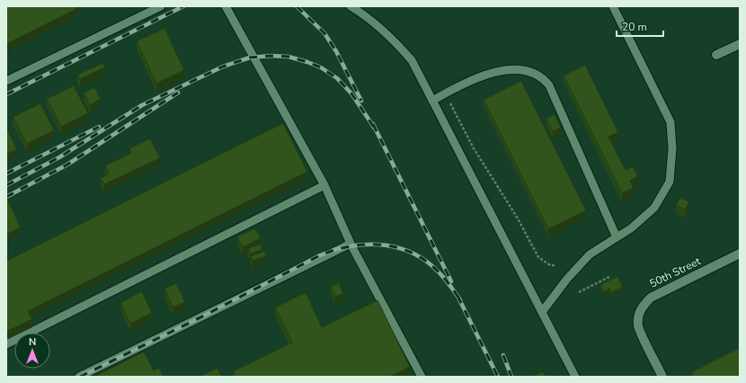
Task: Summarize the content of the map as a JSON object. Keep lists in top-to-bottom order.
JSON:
{
  "streets": {
    "street": ["50th Street"]
  },
  "scale_bar": "20 m",
  "north": "top"
}
